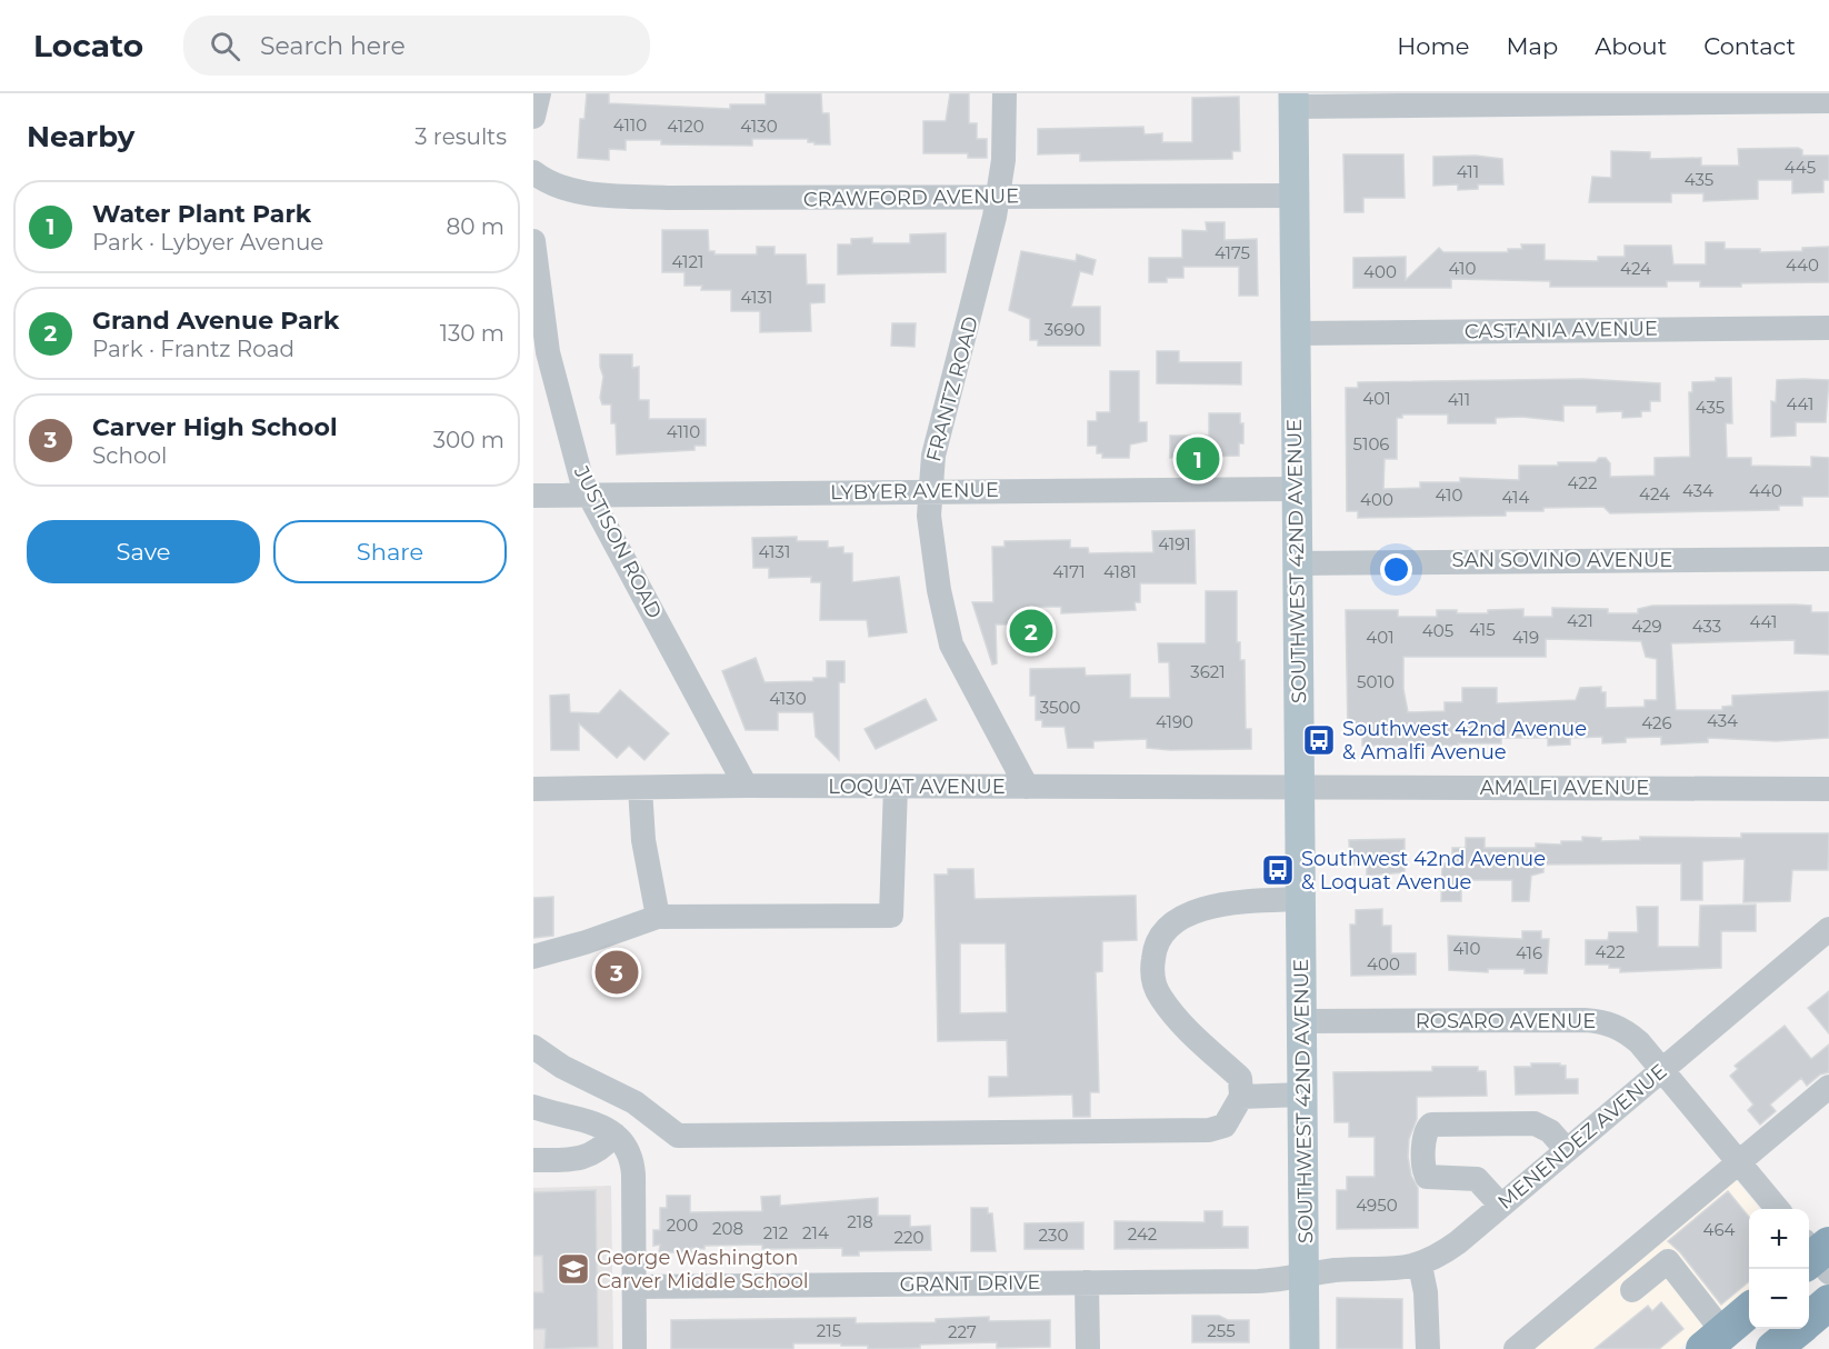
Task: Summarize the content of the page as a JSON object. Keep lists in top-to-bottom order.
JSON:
{
  "streets": {
    "main road": ["SOUTHWEST 42ND AVENUE"],
    "street": [
      "CRAWFORD AVENUE",
      "CASTANIA AVENUE",
      "FRANTZ ROAD",
      "LYBYER AVENUE",
      "JUSTISON ROAD",
      "SAN SOVINO AVENUE",
      "LOQUAT AVENUE",
      "AMALFI AVENUE",
      "ROSARO AVENUE",
      "MENENDEZ AVENUE",
      "GRANT DRIVE"
    ]
  },
  "crossings": [
    ["CRAWFORD AVENUE", "FRANTZ ROAD"],
    ["CRAWFORD AVENUE", "SOUTHWEST 42ND AVENUE"],
    ["CASTANIA AVENUE", "SOUTHWEST 42ND AVENUE"],
    ["FRANTZ ROAD", "LYBYER AVENUE"],
    ["FRANTZ ROAD", "LOQUAT AVENUE"],
    ["LYBYER AVENUE", "JUSTISON ROAD"],
    ["LYBYER AVENUE", "SOUTHWEST 42ND AVENUE"],
    ["JUSTISON ROAD", "LOQUAT AVENUE"],
    ["SAN SOVINO AVENUE", "SOUTHWEST 42ND AVENUE"],
    ["SOUTHWEST 42ND AVENUE", "LOQUAT AVENUE"],
    ["SOUTHWEST 42ND AVENUE", "AMALFI AVENUE"],
    ["SOUTHWEST 42ND AVENUE", "ROSARO AVENUE"],
    ["SOUTHWEST 42ND AVENUE", "MENENDEZ AVENUE"],
    ["SOUTHWEST 42ND AVENUE", "GRANT DRIVE"],
    ["LOQUAT AVENUE", "AMALFI AVENUE"],
    ["ROSARO AVENUE", "MENENDEZ AVENUE"],
    ["MENENDEZ AVENUE", "GRANT DRIVE"]
  ],
  "places": {
    "bus stop": ["Southwest 42nd Avenue & Amalfi Avenue", "Southwest 42nd Avenue & Loquat Avenue"],
    "school or university": ["George Washington Carver Middle School"]
  },
  "house_numbers": [
    "4110",
    "4120",
    "4130",
    "445",
    "411",
    "435",
    "4175",
    "4121",
    "440",
    "410",
    "424",
    "400",
    "4131",
    "3690",
    "401",
    "411",
    "441",
    "435",
    "4110",
    "5106",
    "422",
    "434",
    "440",
    "424",
    "410",
    "414",
    "400",
    "4191",
    "4131",
    "4171",
    "4181",
    "421",
    "441",
    "429",
    "433",
    "415",
    "405",
    "401",
    "419",
    "3621",
    "5010",
    "4130",
    "3500",
    "434",
    "4190",
    "426",
    "410",
    "422",
    "416",
    "400",
    "4950",
    "218",
    "200",
    "208",
    "464",
    "212",
    "214",
    "242",
    "230",
    "220",
    "215",
    "255",
    "227"
  ],
  "page": {
    "header": "Locato",
    "search": "Search here",
    "nav": [
      "Home",
      "Map",
      "About",
      "Contact"
    ],
    "heading": ["Nearby", "3 results"],
    "list": [
      {
        "mark": "1",
        "name": "Water Plant Park",
        "note": "Park · Lybyer Avenue",
        "value": "80 m"
      },
      {
        "mark": "2",
        "name": "Grand Avenue Park",
        "note": "Park · Frantz Road",
        "value": "130 m"
      },
      {
        "mark": "3",
        "name": "Carver High School",
        "note": "School",
        "value": "300 m"
      }
    ],
    "pins": ["1", "2", "3"],
    "buttons": ["Save", "Share"],
    "map_buttons": ["+", "−"]
  }
}
